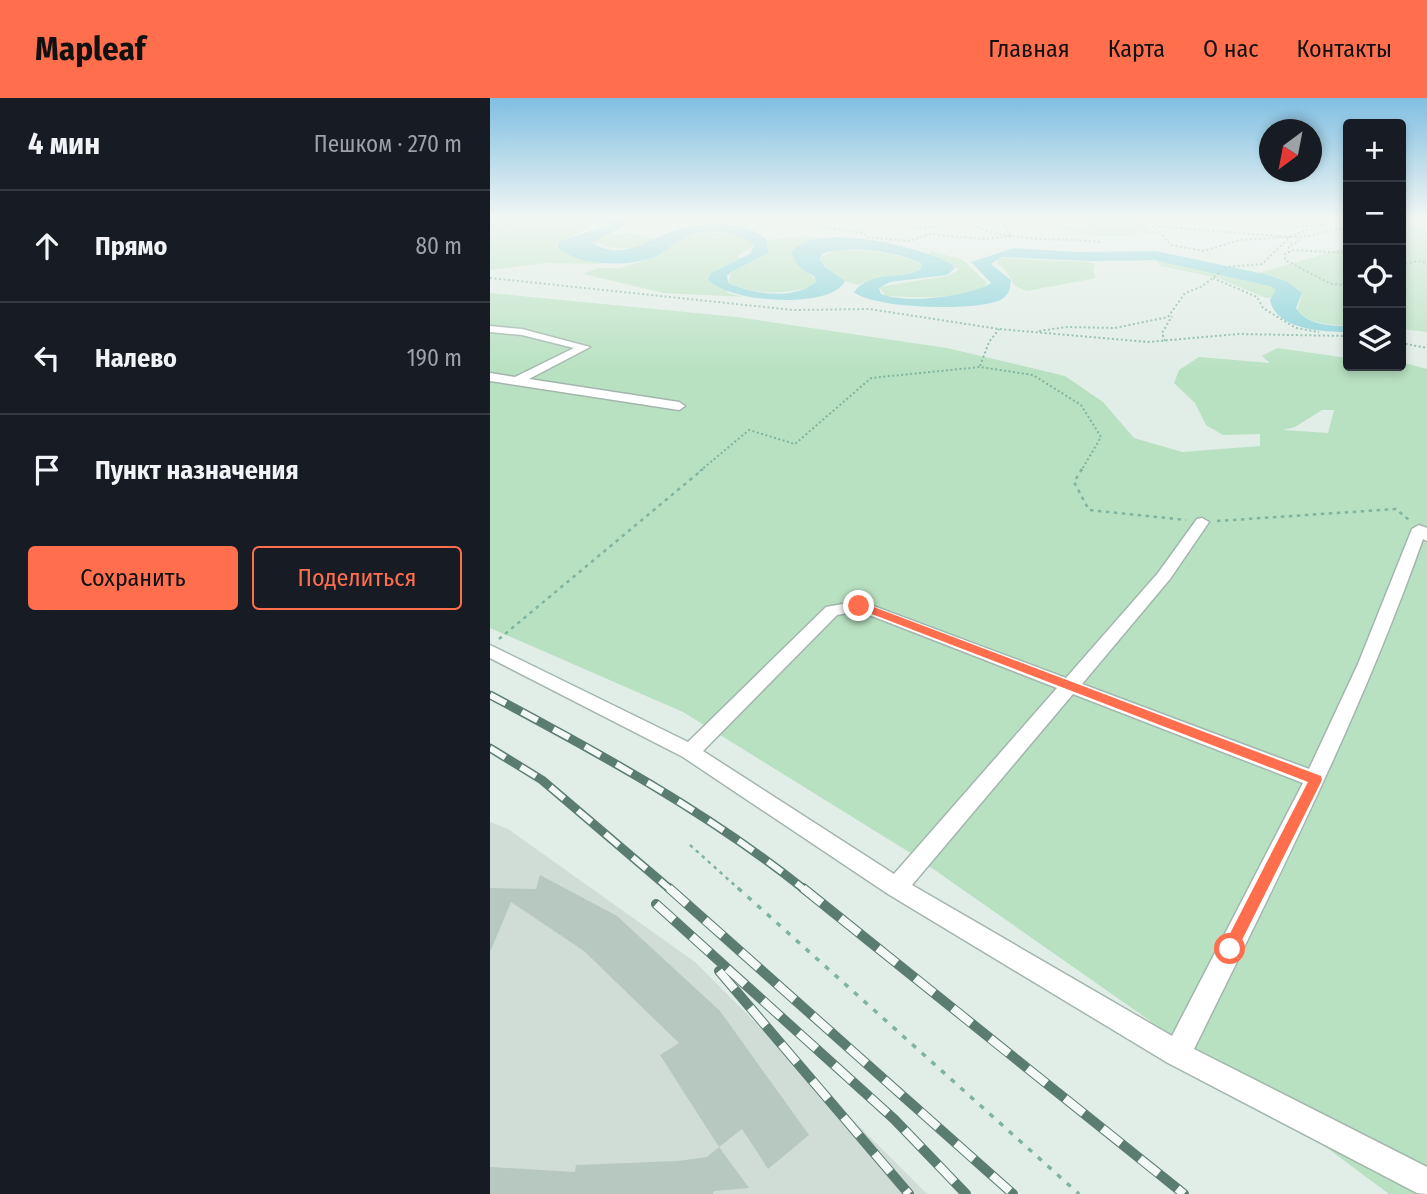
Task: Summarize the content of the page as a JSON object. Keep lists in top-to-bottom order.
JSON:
{
  "north": "bottom left",
  "page": {
    "header": "Mapleaf",
    "nav": [
      "Главная",
      "Карта",
      "О нас",
      "Контакты"
    ],
    "heading": ["4 мин", "Пешком · 270 m"],
    "map_buttons": ["+", "−"],
    "list": [
      ["Прямо", "80 m"],
      ["Налево", "190 m"],
      "Пункт назначения"
    ],
    "buttons": ["Сохранить", "Поделиться"]
  }
}
